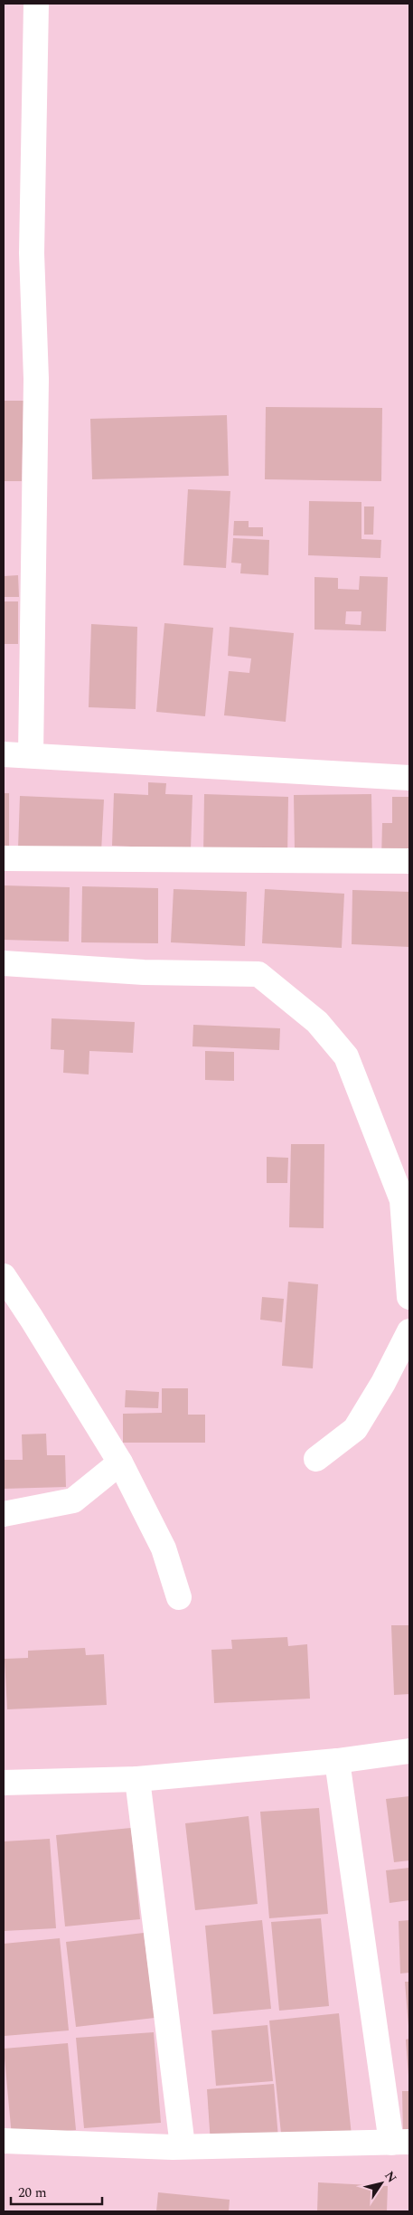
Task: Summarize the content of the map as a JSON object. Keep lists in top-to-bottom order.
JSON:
{
  "scale_bar": "20 m",
  "north": "top right"
}
